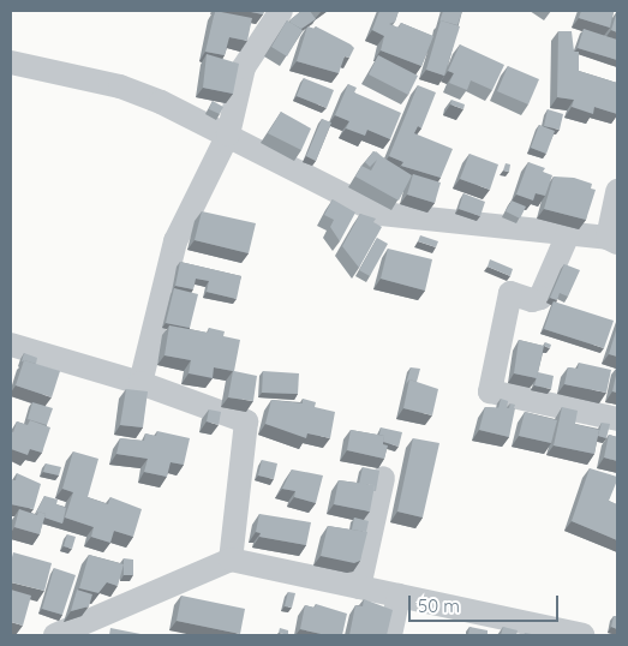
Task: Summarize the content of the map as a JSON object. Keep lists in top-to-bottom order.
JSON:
{
  "scale_bar": "50 m"
}
